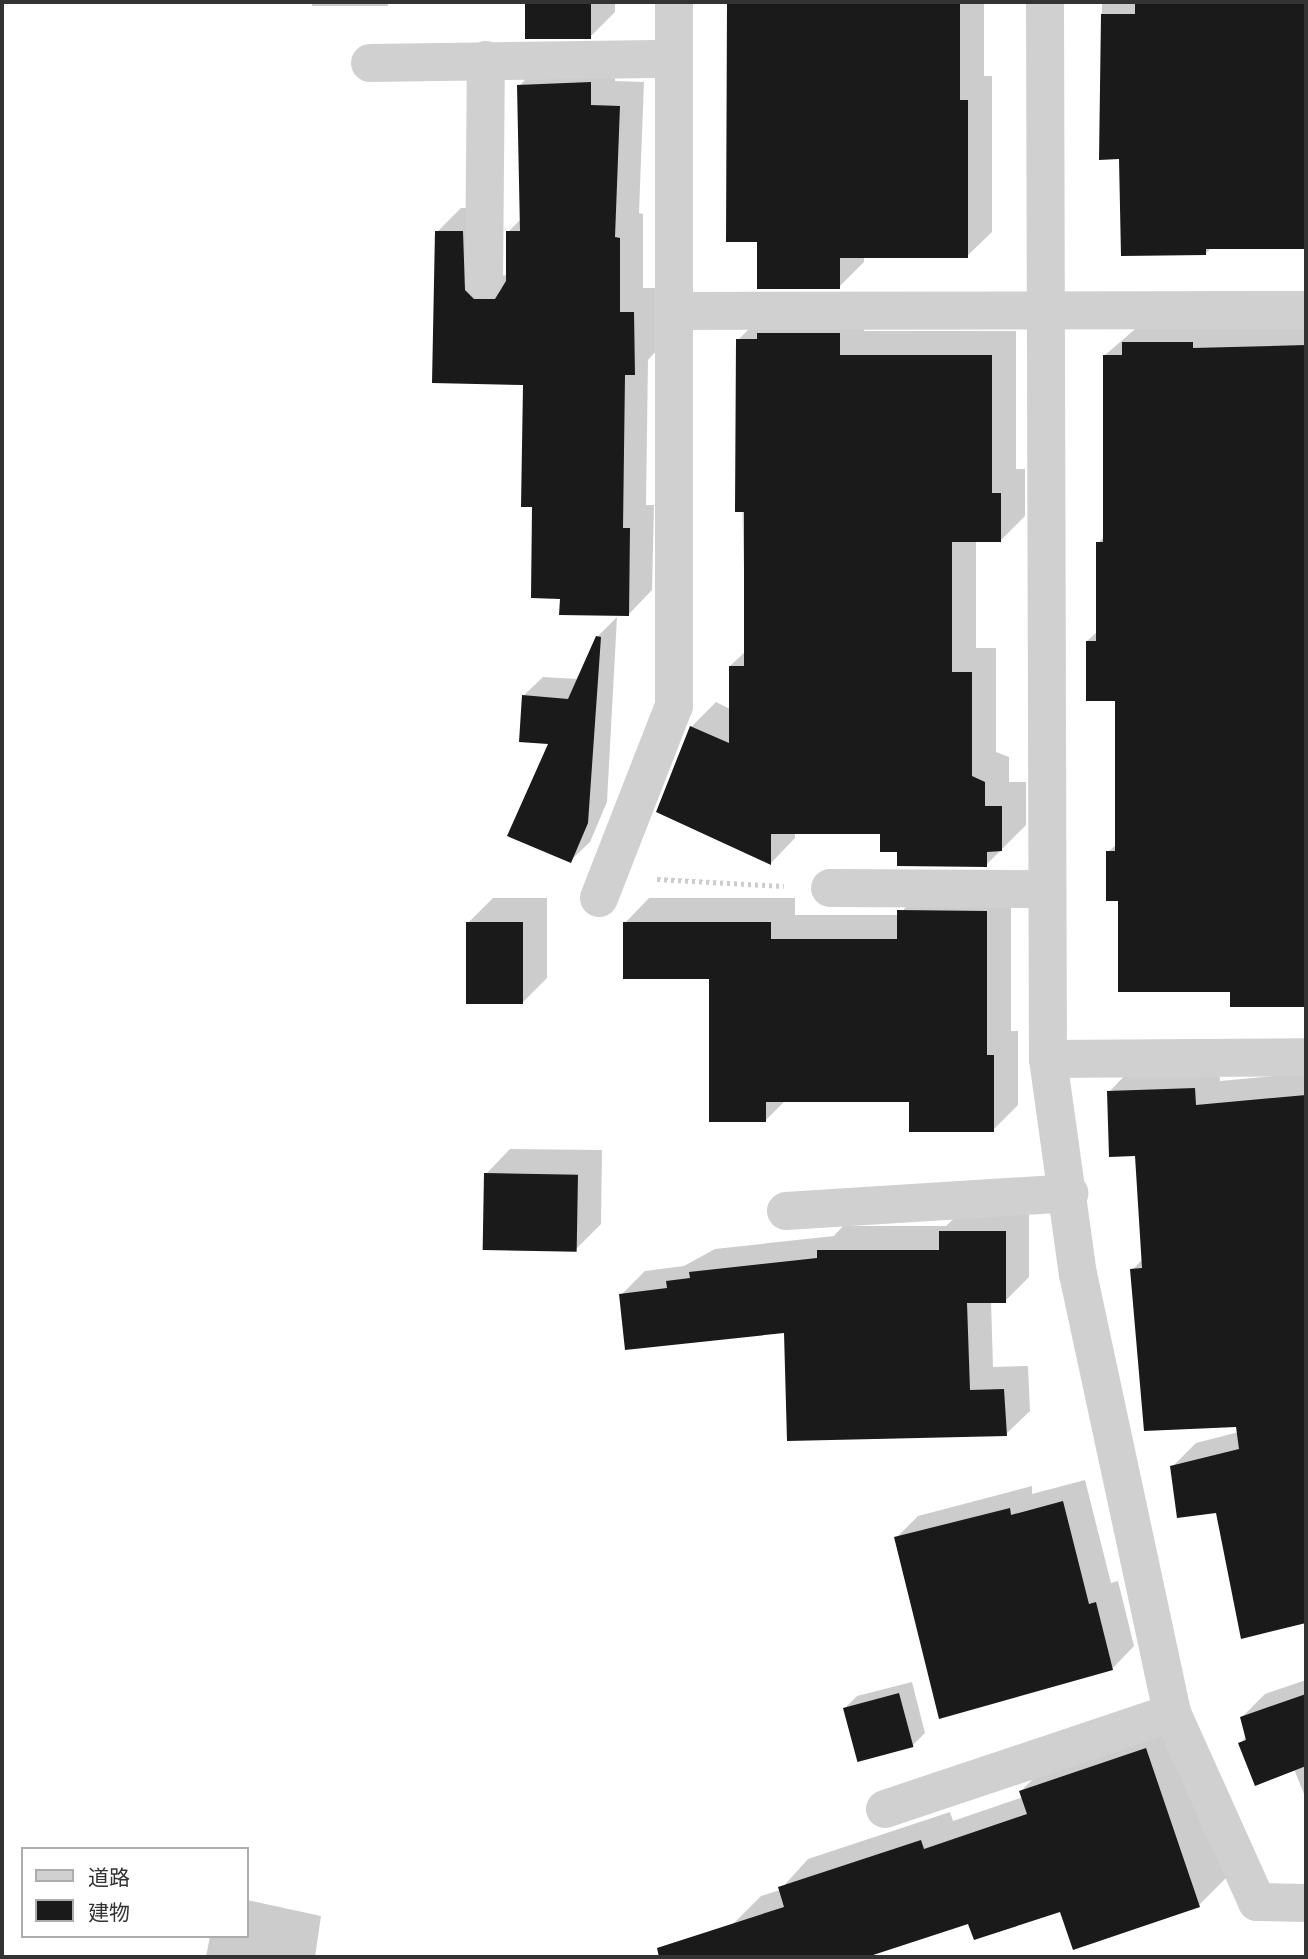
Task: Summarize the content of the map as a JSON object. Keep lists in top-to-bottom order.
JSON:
{
  "legend": ["道路", "建物"]
}
